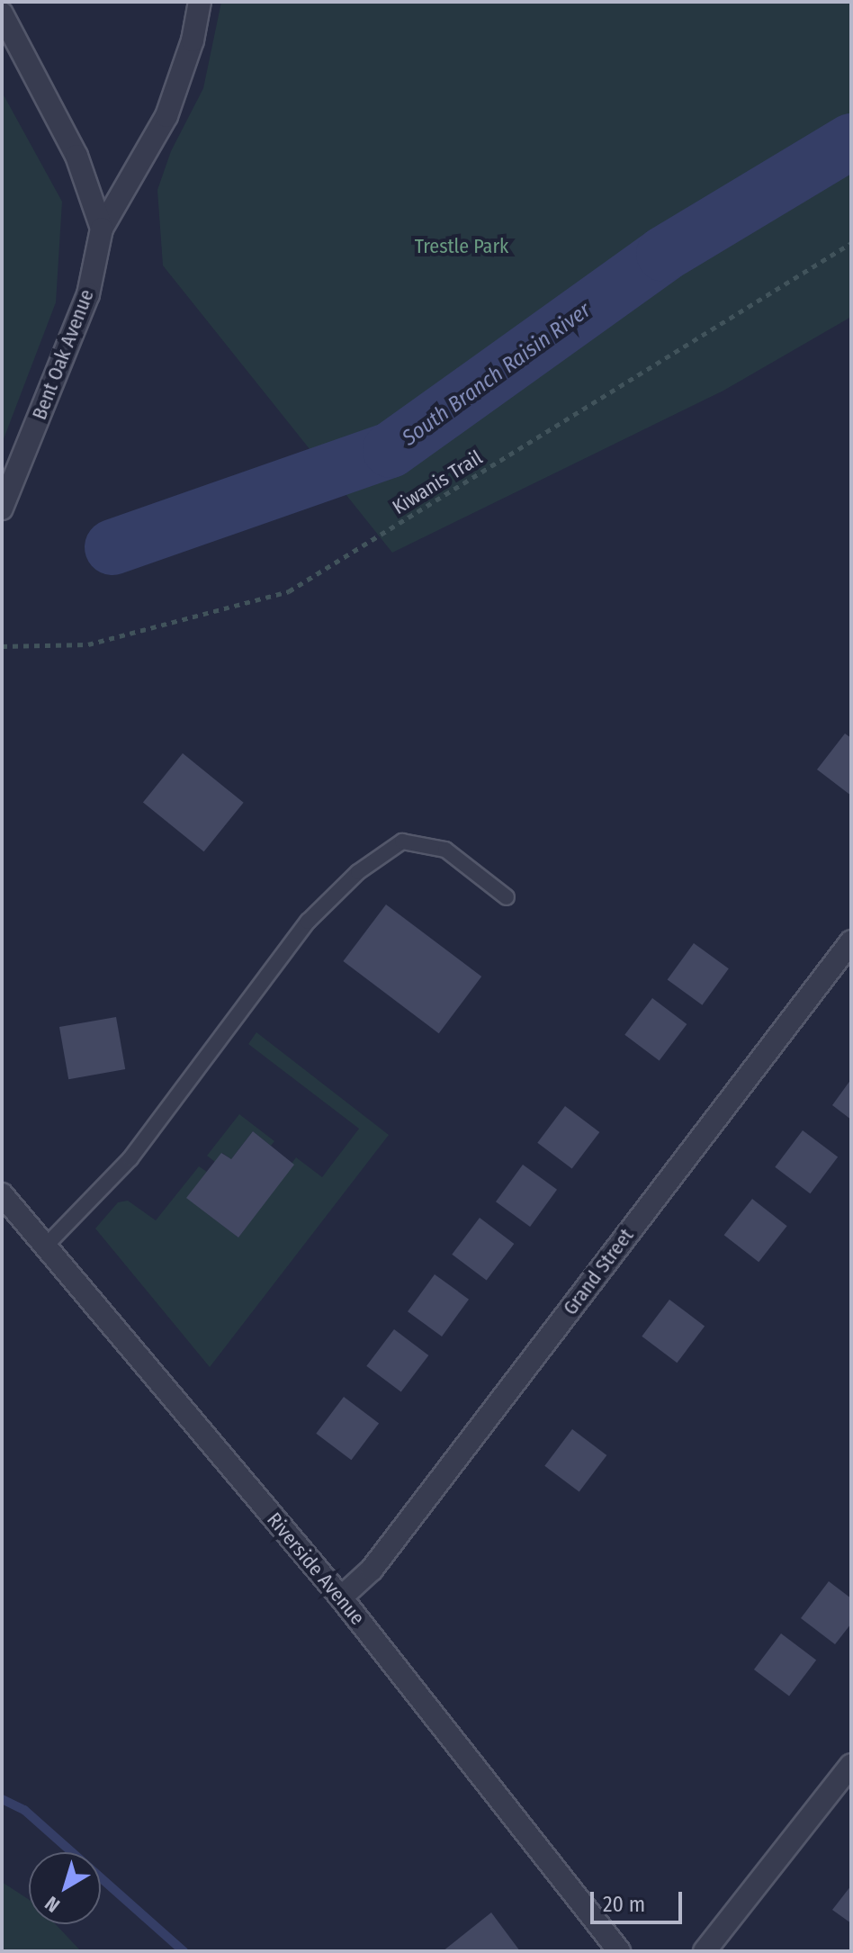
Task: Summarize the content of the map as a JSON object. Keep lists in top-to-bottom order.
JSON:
{
  "streets": {
    "street": ["Bent Oak Avenue", "Grand Street", "Riverside Avenue"],
    "path": ["Kiwanis Trail"]
  },
  "crossings": [
    ["Grand Street", "Riverside Avenue"]
  ],
  "water": ["South Branch Raisin River"],
  "parks": ["Trestle Park"],
  "scale_bar": "20 m",
  "north": "bottom left"
}
